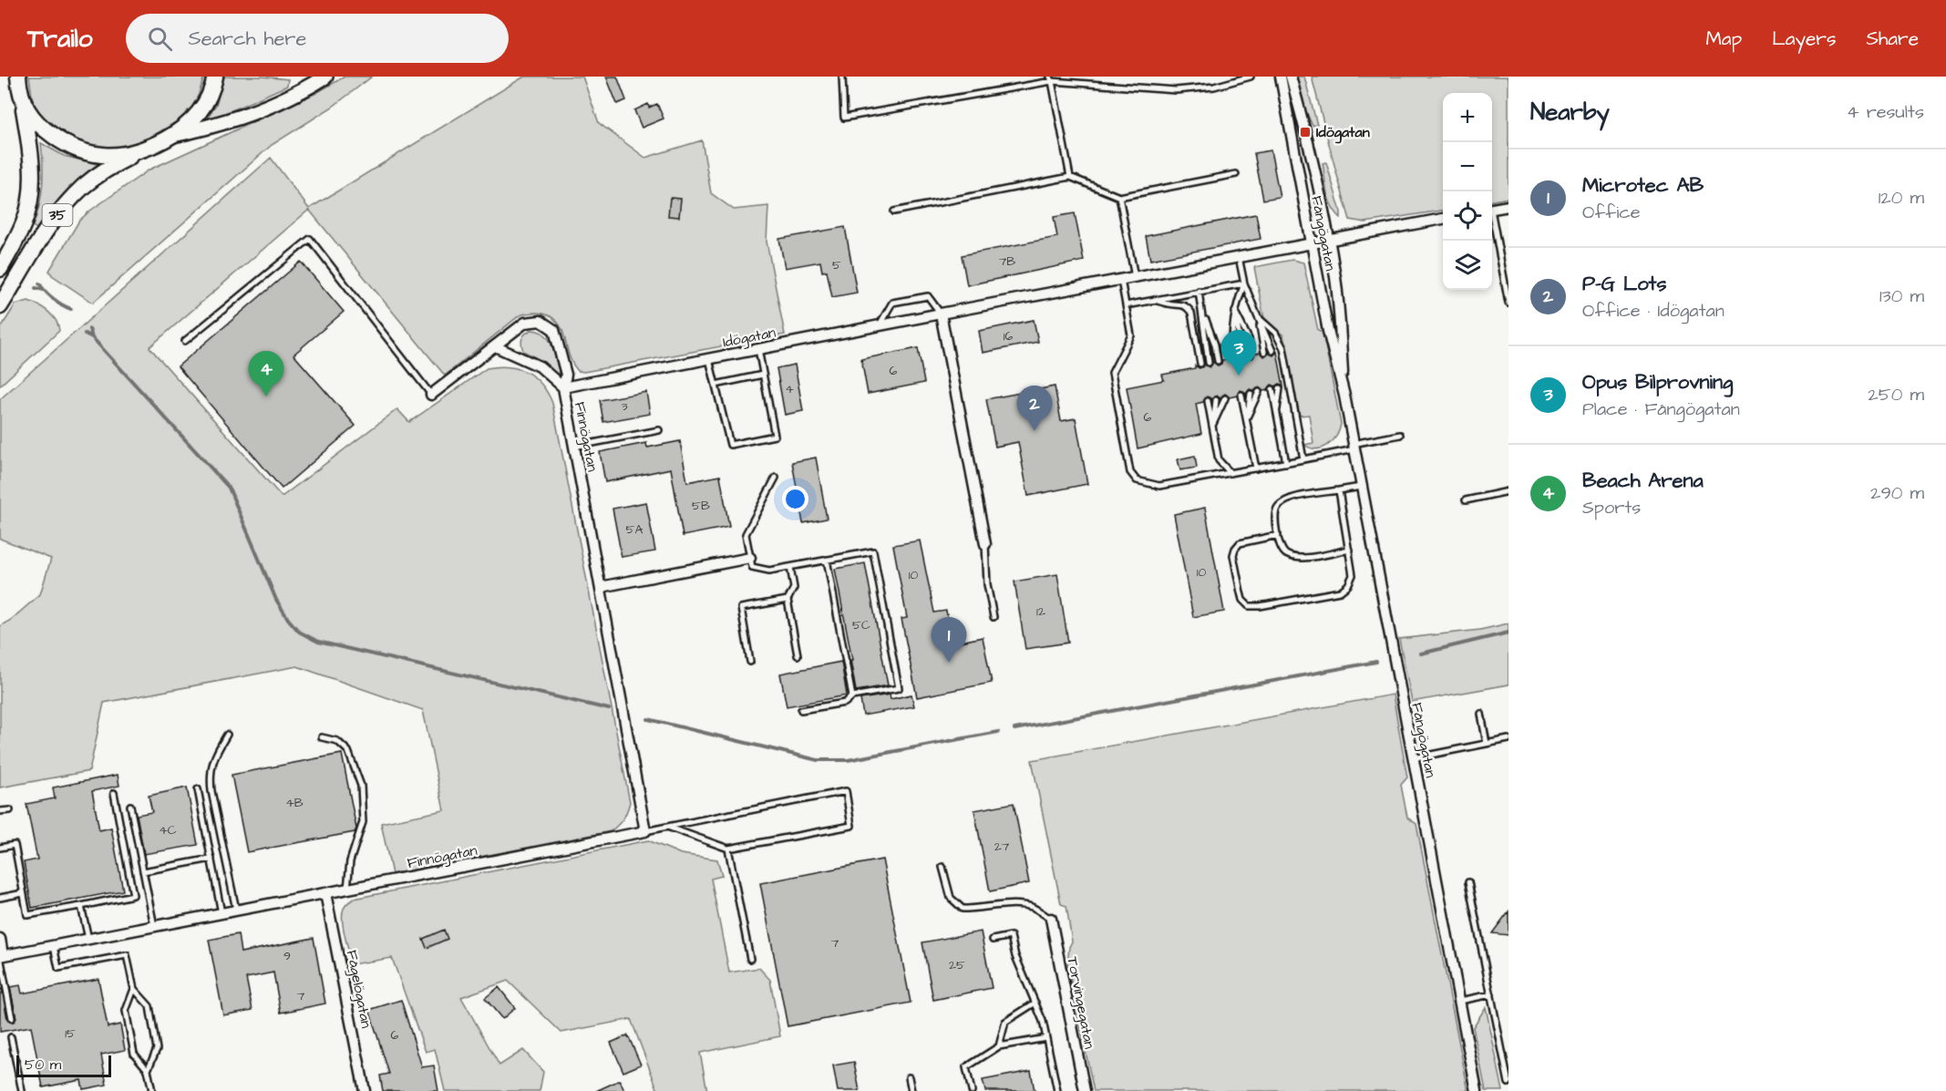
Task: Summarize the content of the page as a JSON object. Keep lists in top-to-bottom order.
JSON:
{
  "streets": {
    "main road": ["35"],
    "street": [
      "Fångögatan",
      "Idögatan",
      "Finnögatan",
      "Fågelögatan",
      "Torvingegatan"
    ]
  },
  "crossings": [
    ["Fångögatan", "Idögatan"],
    ["Idögatan", "Finnögatan"],
    ["Finnögatan", "Fågelögatan"]
  ],
  "places": {
    "transit": ["Idögatan"]
  },
  "house_numbers": [
    "7B",
    "5",
    "16",
    "6",
    "4",
    "3",
    "6",
    "5B",
    "5A",
    "10",
    "10",
    "12",
    "5C",
    "4B",
    "4C",
    "27",
    "7",
    "9",
    "25",
    "7",
    "15",
    "6"
  ],
  "scale_bar": "50 m",
  "page": {
    "header": "Trailo",
    "search": "Search here",
    "nav": ["Map", "Layers", "Share"],
    "heading": ["Nearby", "4 results"],
    "map_buttons": ["+", "−"],
    "list": [
      {
        "mark": "1",
        "name": "Microtec AB",
        "note": "Office",
        "value": "120 m"
      },
      {
        "mark": "2",
        "name": "P-G Lots",
        "note": "Office · Idögatan",
        "value": "130 m"
      },
      {
        "mark": "3",
        "name": "Opus Bilprovning",
        "note": "Place · Fångögatan",
        "value": "250 m"
      },
      {
        "mark": "4",
        "name": "Beach Arena",
        "note": "Sports",
        "value": "290 m"
      }
    ],
    "pins": [
      "3",
      "4",
      "2",
      "1"
    ],
    "scale": "50 m"
  }
}
